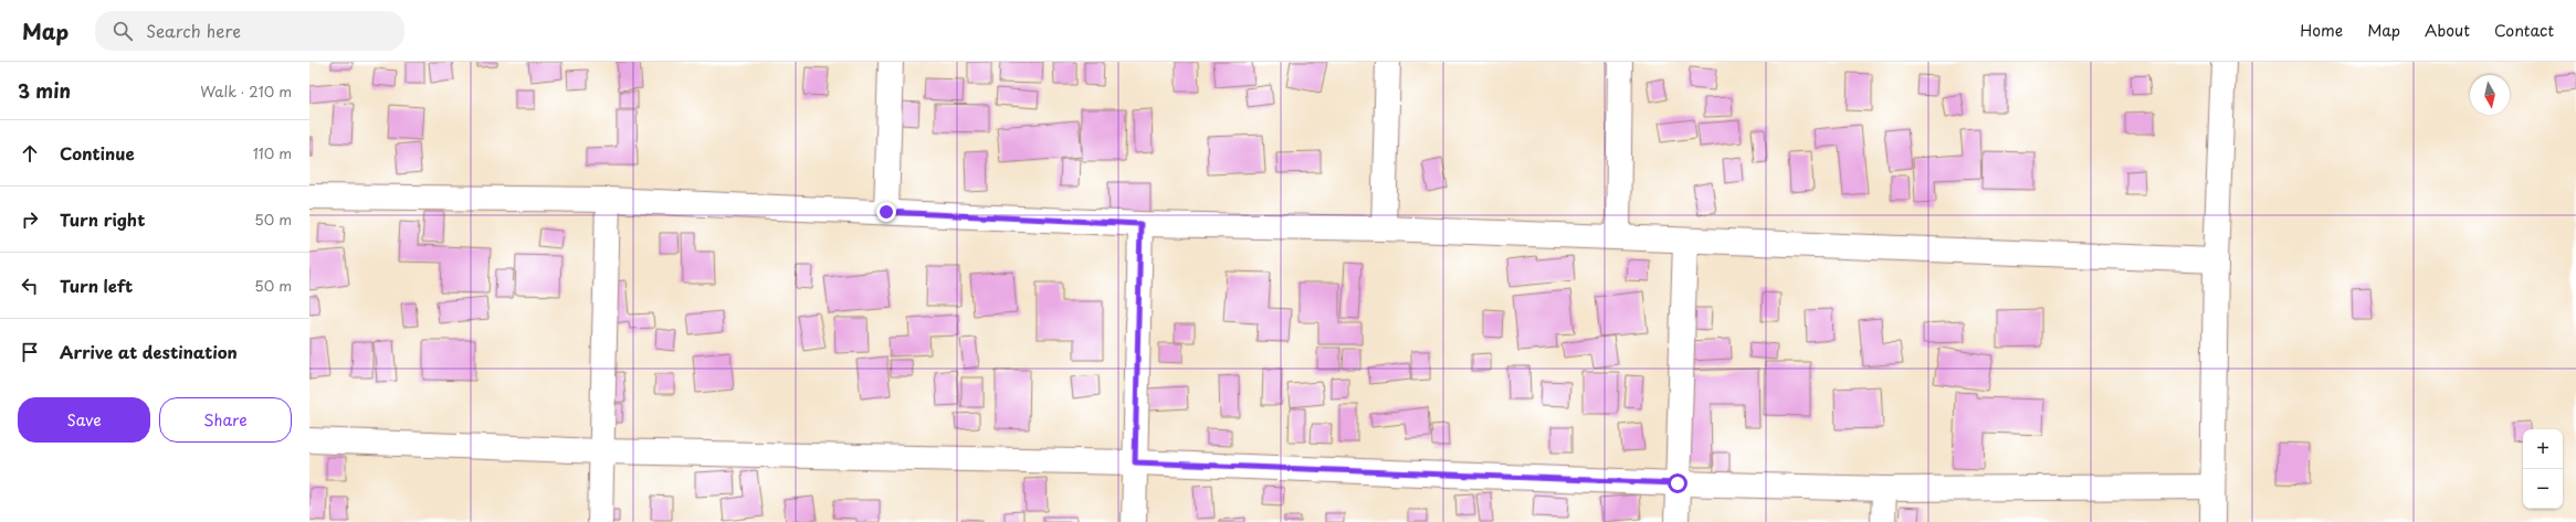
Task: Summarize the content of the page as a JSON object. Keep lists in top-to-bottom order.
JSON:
{
  "north": "bottom",
  "page": {
    "header": "Map",
    "search": "Search here",
    "nav": [
      "Home",
      "Map",
      "About",
      "Contact"
    ],
    "heading": ["3 min", "Walk · 210 m"],
    "list": [
      ["Continue", "110 m"],
      ["Turn right", "50 m"],
      ["Turn left", "50 m"],
      "Arrive at destination"
    ],
    "buttons": ["Save", "Share"],
    "map_buttons": ["+", "−"]
  }
}
